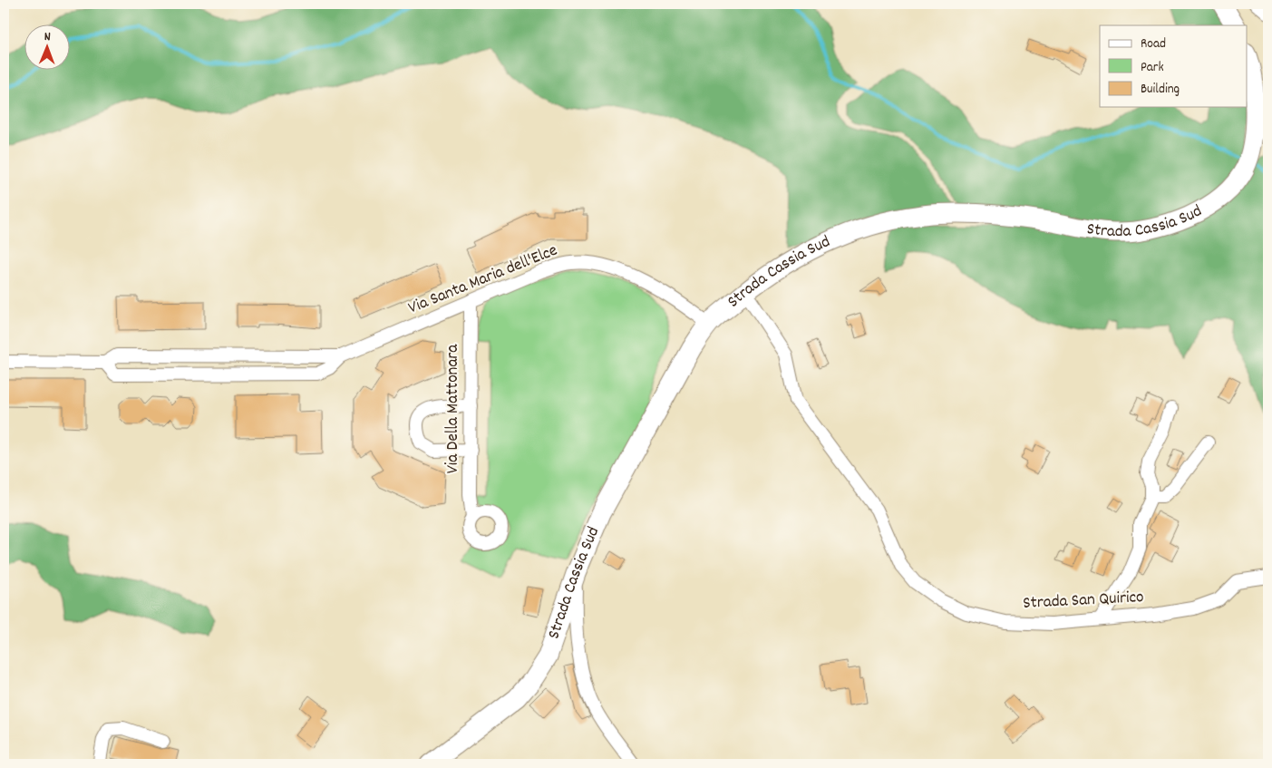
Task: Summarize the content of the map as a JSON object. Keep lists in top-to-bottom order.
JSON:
{
  "streets": {
    "main road": ["Strada Cassia Sud"],
    "street": ["Via Santa Maria dell'Elce", "Via Della Mattonara", "Strada San Quirico"]
  },
  "crossings": [
    ["Strada Cassia Sud", "Via Santa Maria dell'Elce"],
    ["Strada Cassia Sud", "Strada San Quirico"],
    ["Via Santa Maria dell'Elce", "Via Della Mattonara"]
  ],
  "legend": ["Road", "Park", "Building"],
  "north": "top"
}
